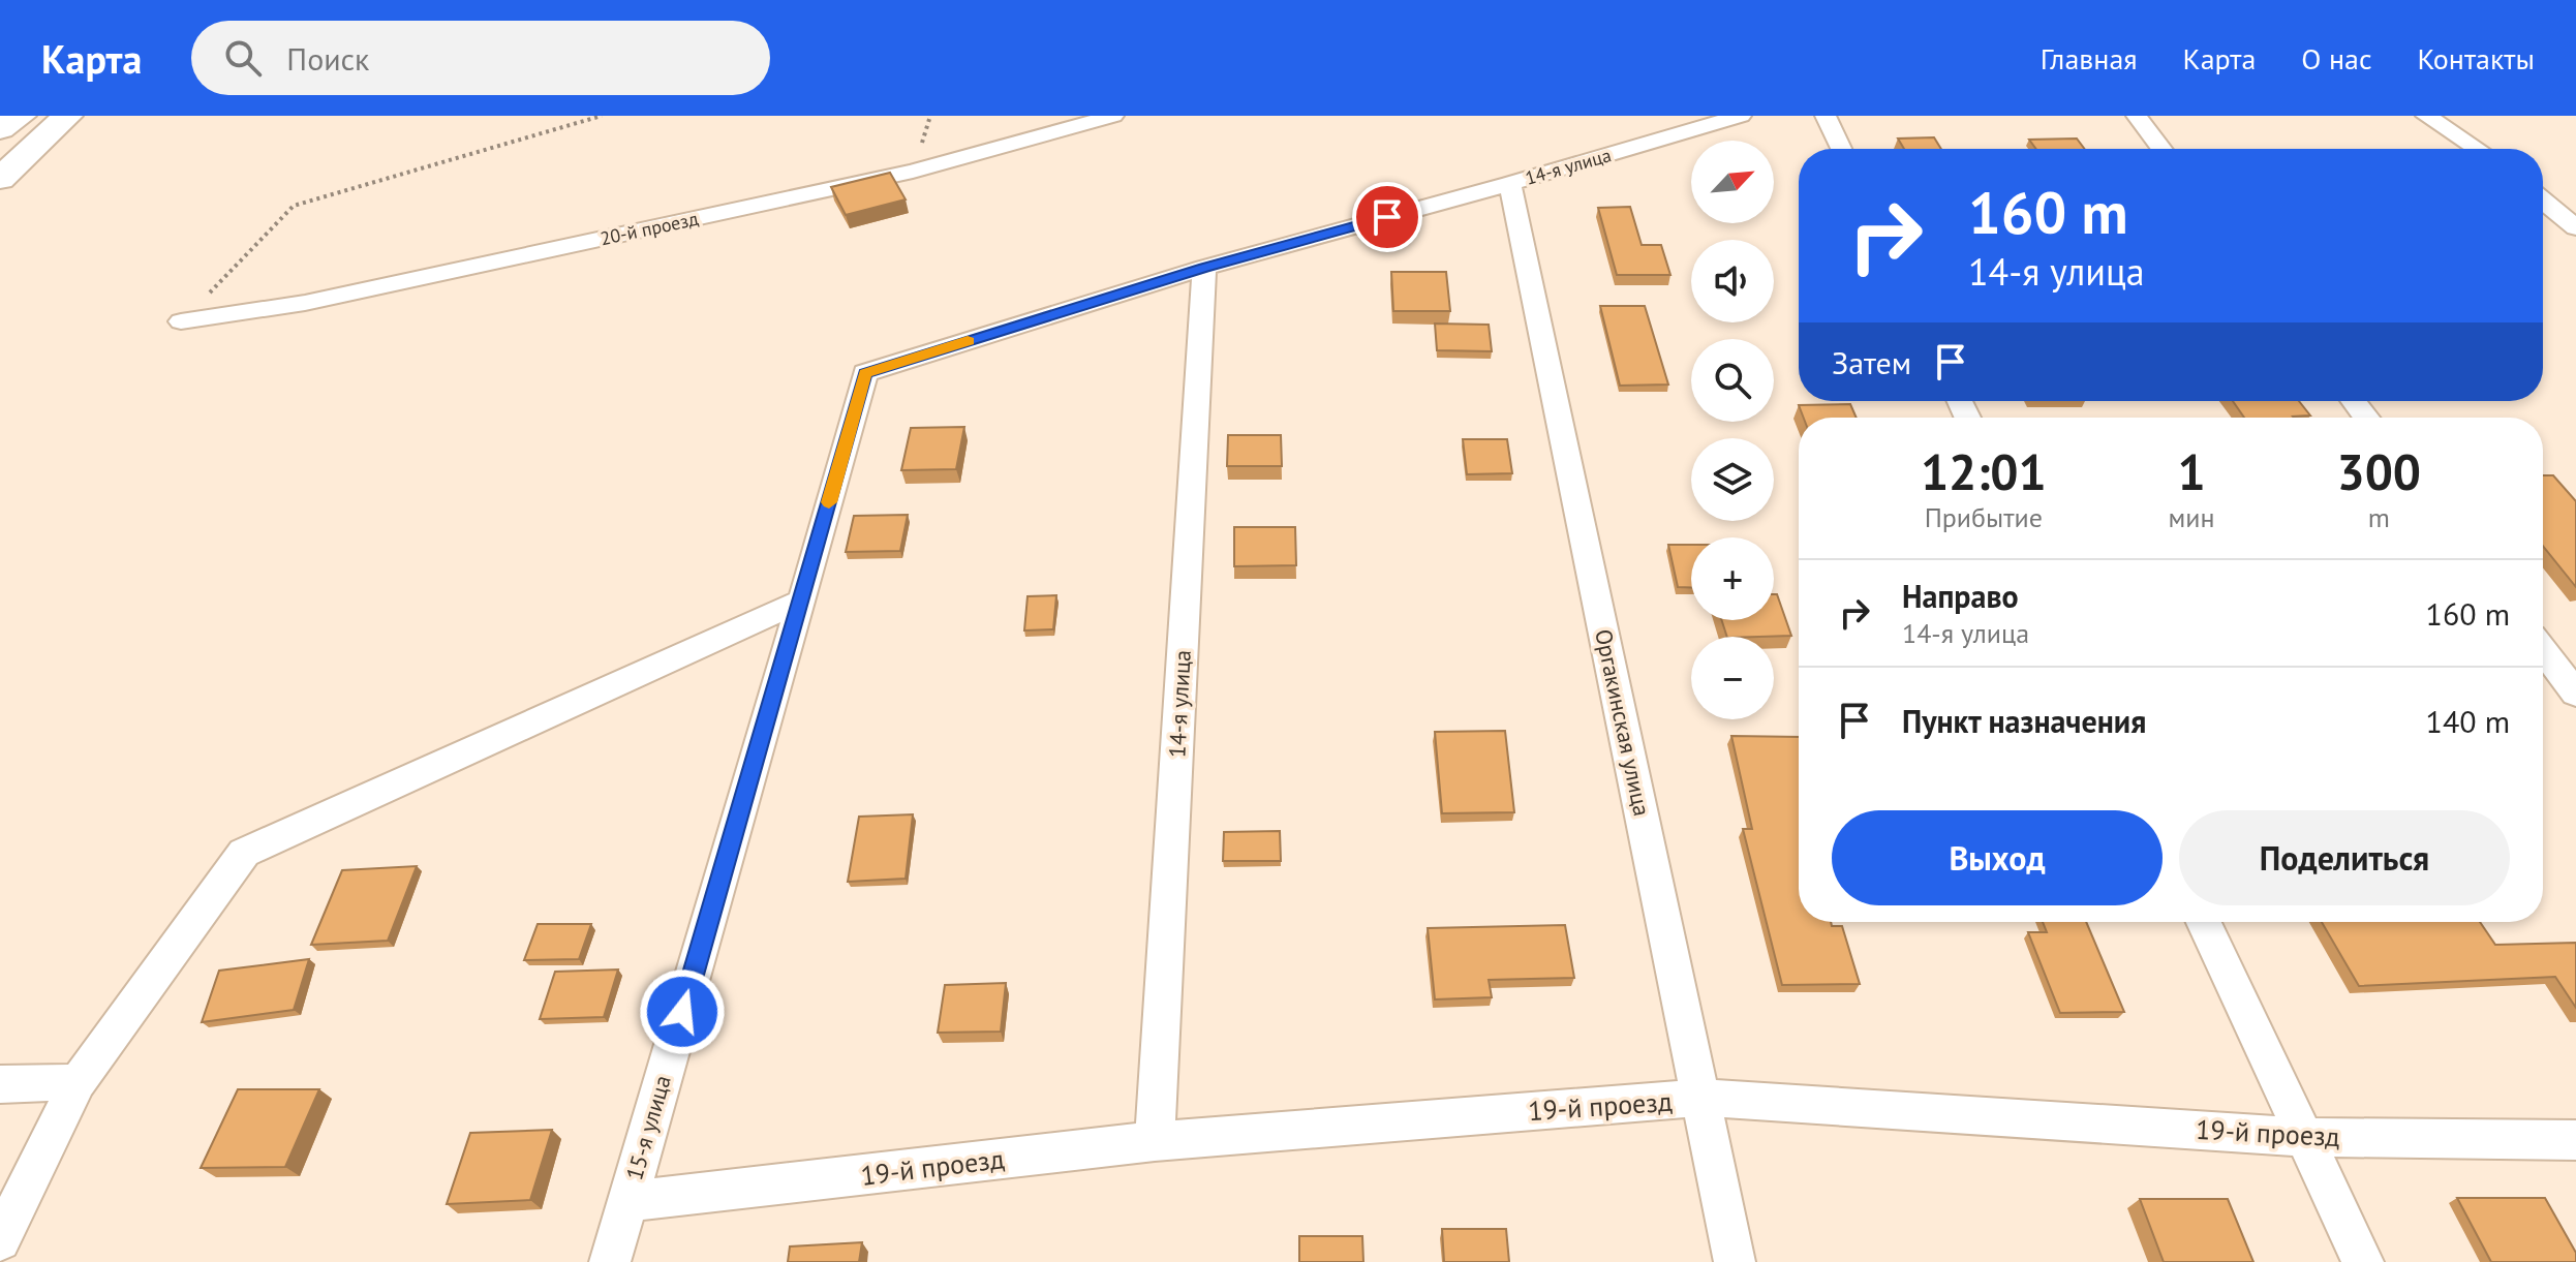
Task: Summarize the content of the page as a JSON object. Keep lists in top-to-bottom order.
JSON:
{
  "streets": {
    "street": [
      "14-я улица",
      "20-й проезд",
      "Оргакинская улица",
      "19-й проезд",
      "15-я улица"
    ]
  },
  "crossings": [
    ["14-я улица", "Оргакинская улица"],
    ["14-я улица", "19-й проезд"],
    ["14-я улица", "15-я улица"],
    ["Оргакинская улица", "19-й проезд"],
    ["19-й проезд", "15-я улица"]
  ],
  "north": "top right",
  "page": {
    "header": "Карта",
    "search": "Поиск",
    "nav": [
      "Главная",
      "Карта",
      "О нас",
      "Контакты"
    ],
    "map_buttons": ["+", "−"],
    "turn": ["160 m", "14-я улица"],
    "then": "Затем",
    "eta": [
      "12:01",
      "Прибытие",
      "1",
      "мин",
      "300",
      "m"
    ],
    "list": [
      {
        "name": "Направо",
        "note": "14-я улица",
        "value": "160 m"
      },
      {
        "name": "Пункт назначения",
        "value": "140 m"
      }
    ],
    "buttons": ["Выход", "Поделиться"]
  }
}
